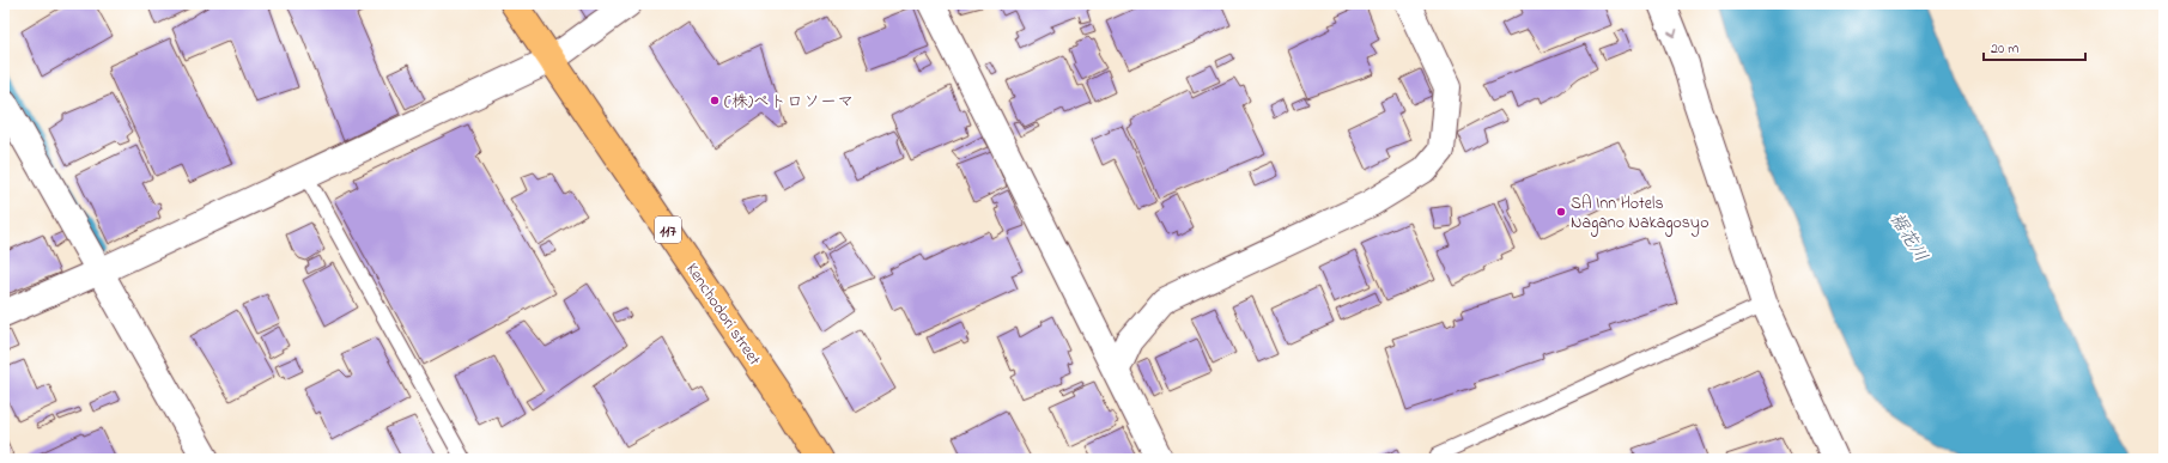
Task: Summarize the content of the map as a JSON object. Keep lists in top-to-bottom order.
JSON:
{
  "streets": {
    "highway": ["117", "Kenchodori street"]
  },
  "water": ["裾花川"],
  "places": ["(株)ペトロソーマ", "SA Inn Hotels Nagano Nakagosyo"],
  "scale_bar": "20 m"
}
